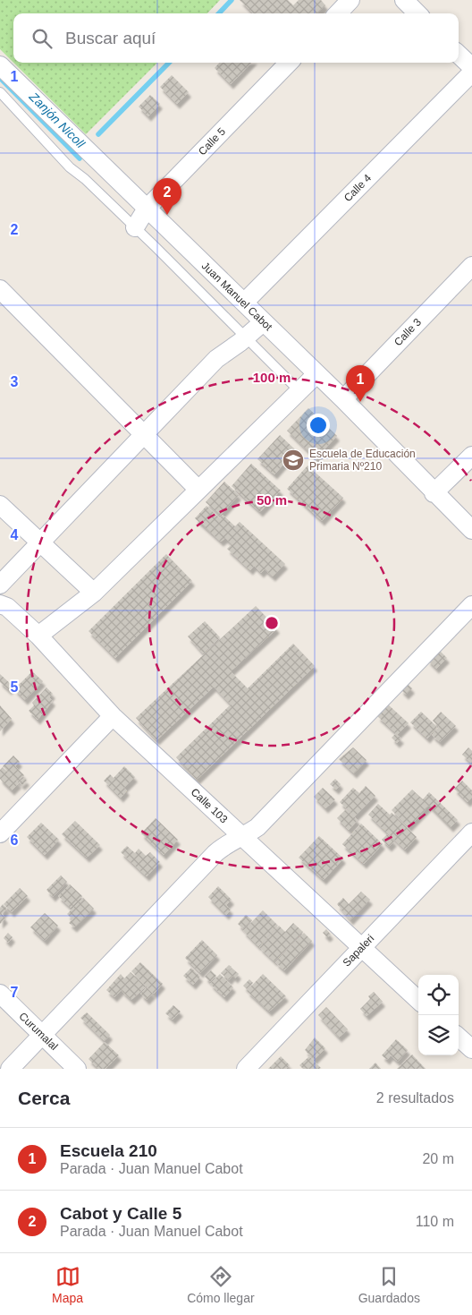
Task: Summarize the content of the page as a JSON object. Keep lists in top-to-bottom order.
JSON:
{
  "streets": {
    "street": [
      "Calle 5",
      "Calle 4",
      "Juan Manuel Cabot",
      "Calle 3",
      "Calle 103",
      "Sapaleri",
      "Curumalal"
    ]
  },
  "crossings": [
    ["Calle 5", "Juan Manuel Cabot"],
    ["Calle 4", "Juan Manuel Cabot"],
    ["Juan Manuel Cabot", "Calle 3"],
    ["Calle 103", "Sapaleri"]
  ],
  "water": ["Zanjón Nicoll"],
  "places": {
    "school or university": ["Escuela de Educación Primaria Nº210"]
  },
  "page": {
    "search": "Buscar aquí",
    "pins": ["2", "1"],
    "heading": ["Cerca", "2 resultados"],
    "list": [
      {
        "mark": "1",
        "name": "Escuela 210",
        "note": "Parada · Juan Manuel Cabot",
        "value": "20 m"
      },
      {
        "mark": "2",
        "name": "Cabot y Calle 5",
        "note": "Parada · Juan Manuel Cabot",
        "value": "110 m"
      }
    ],
    "nav": ["Mapa", "Cómo llegar", "Guardados"]
  },
  "grid": {
    "rows": [
      "1",
      "2",
      "3",
      "4",
      "5",
      "6",
      "7"
    ]
  },
  "rings": ["100 m", "50 m"]
}
